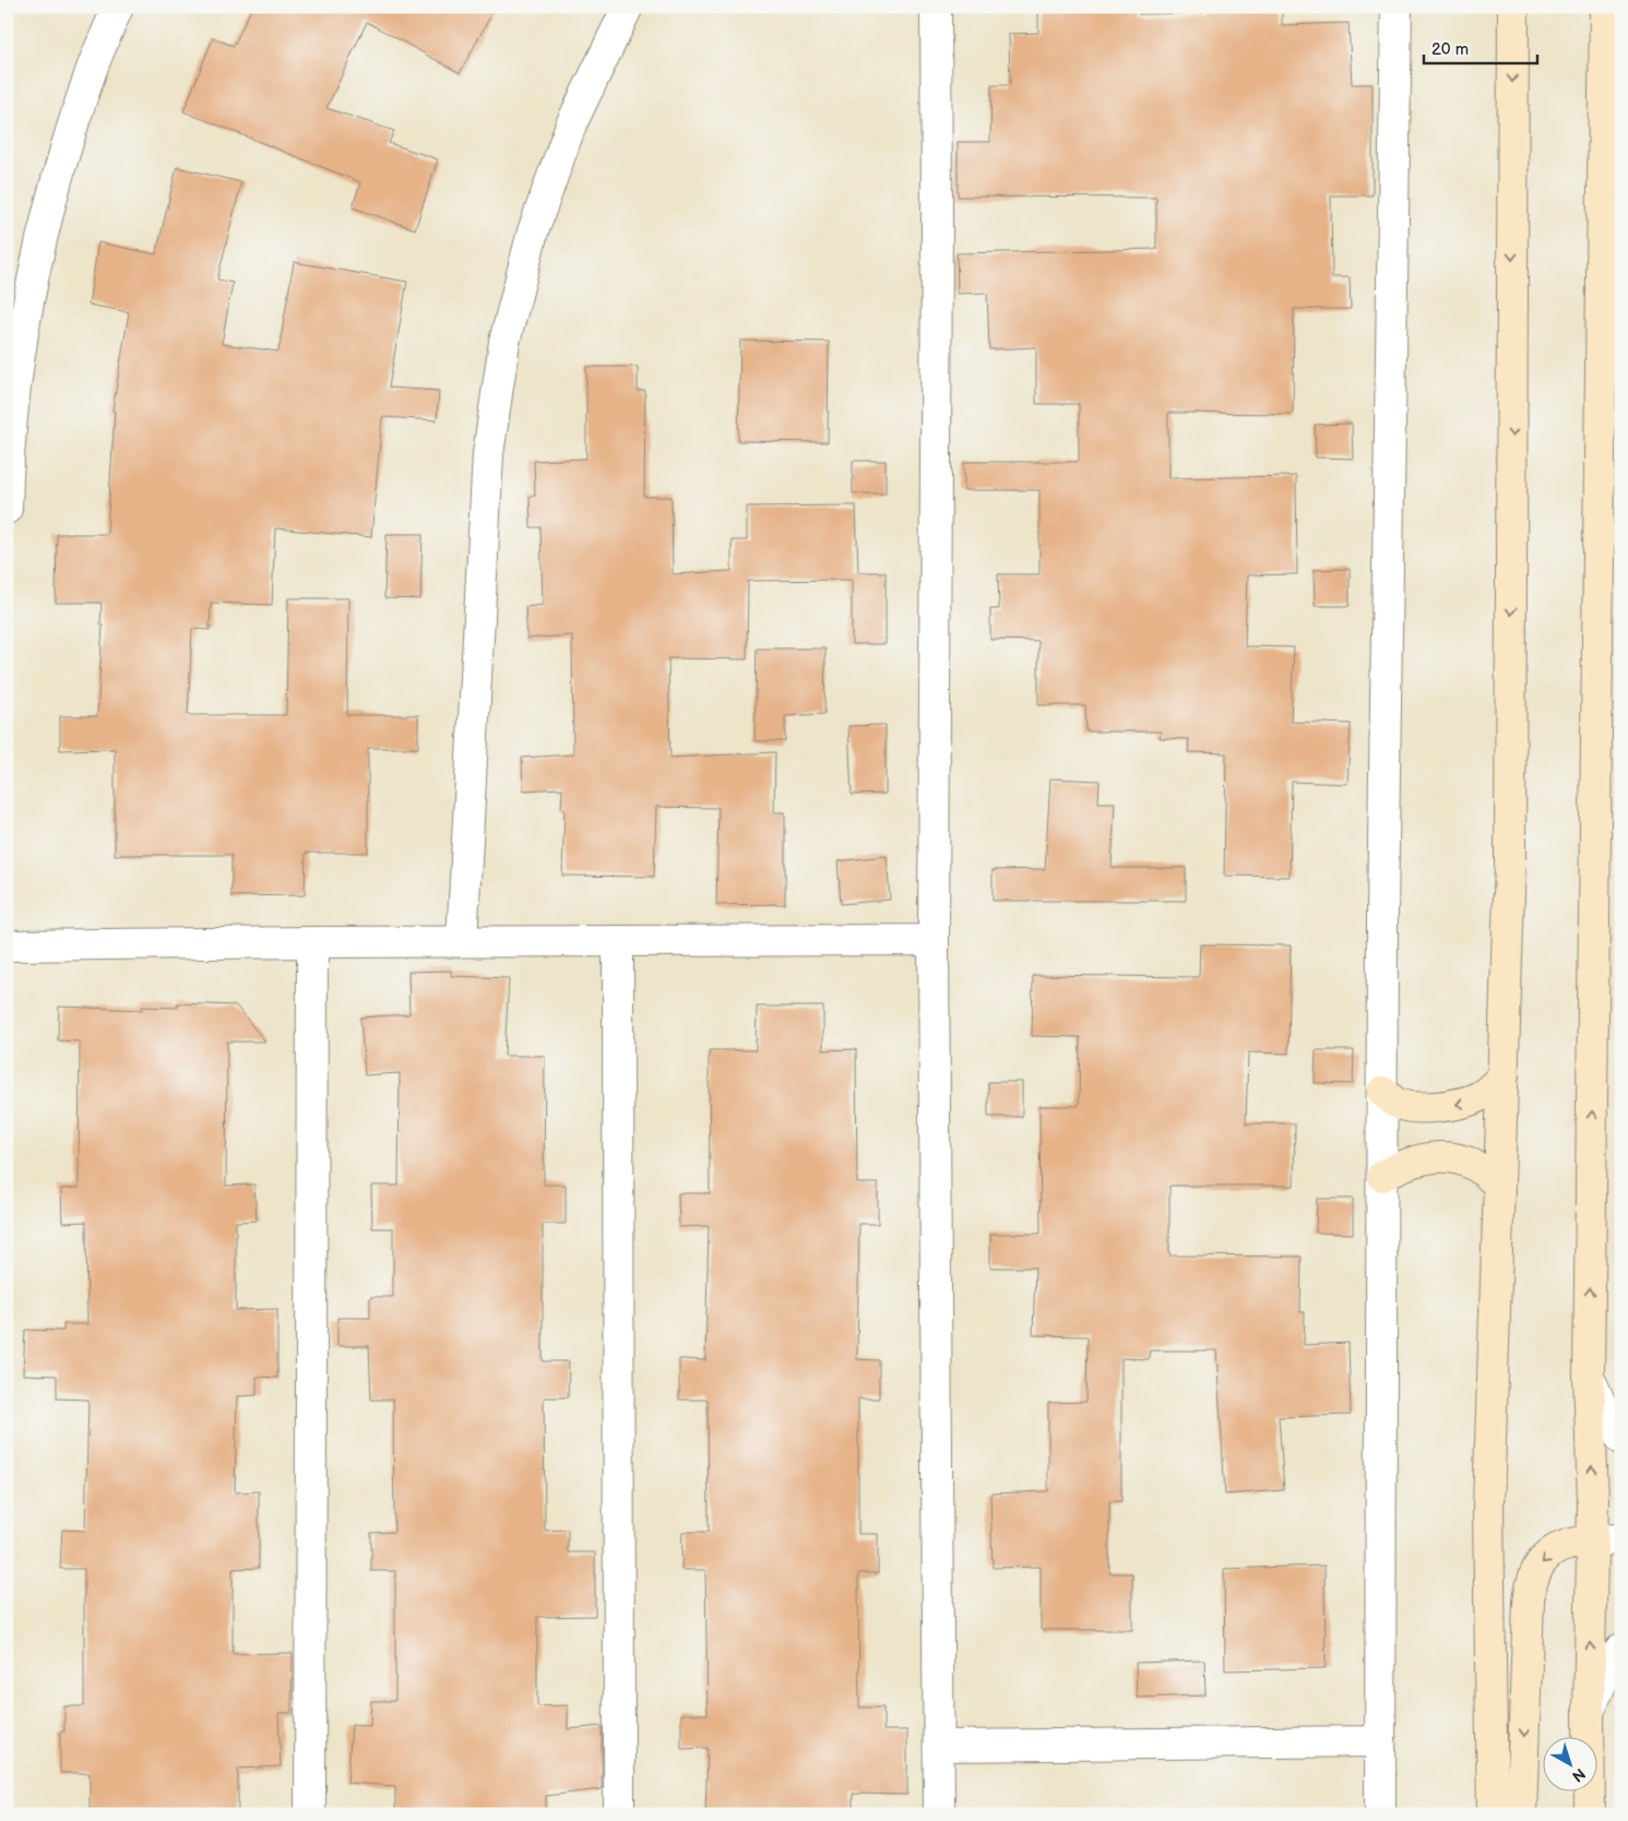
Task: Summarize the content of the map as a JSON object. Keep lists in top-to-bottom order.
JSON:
{
  "scale_bar": "20 m",
  "north": "bottom right"
}
